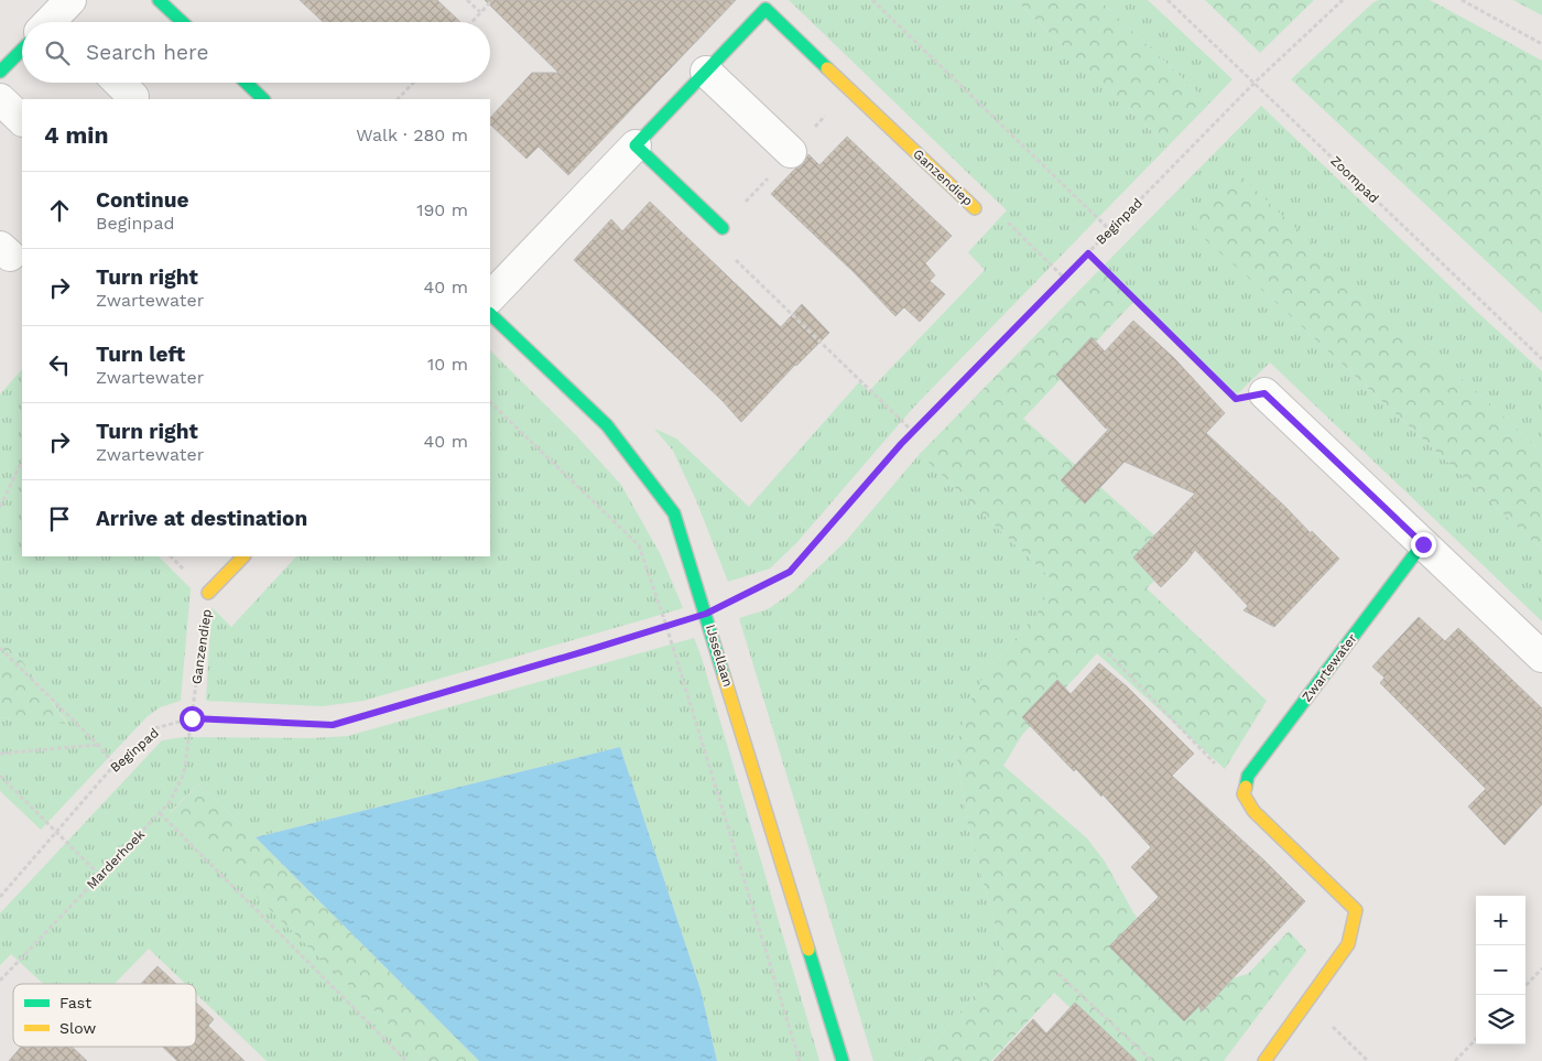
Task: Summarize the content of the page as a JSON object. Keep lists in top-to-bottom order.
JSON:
{
  "streets": {
    "street": ["Ganzendiep", "IJssellaan", "Zwartewater"],
    "path": ["Zoompad", "Beginpad", "Marderhoek"]
  },
  "crossings": [
    ["Ganzendiep", "Beginpad"],
    ["Ganzendiep", "Marderhoek"],
    ["Zoompad", "Beginpad"],
    ["Beginpad", "IJssellaan"],
    ["Beginpad", "Marderhoek"]
  ],
  "legend": ["Fast", "Slow"],
  "page": {
    "search": "Search here",
    "heading": ["4 min", "Walk · 280 m"],
    "list": [
      ["Continue", "Beginpad", "190 m"],
      ["Turn right", "Zwartewater", "40 m"],
      ["Turn left", "Zwartewater", "10 m"],
      ["Turn right", "Zwartewater", "40 m"],
      "Arrive at destination"
    ],
    "map_buttons": ["+", "−"]
  }
}
